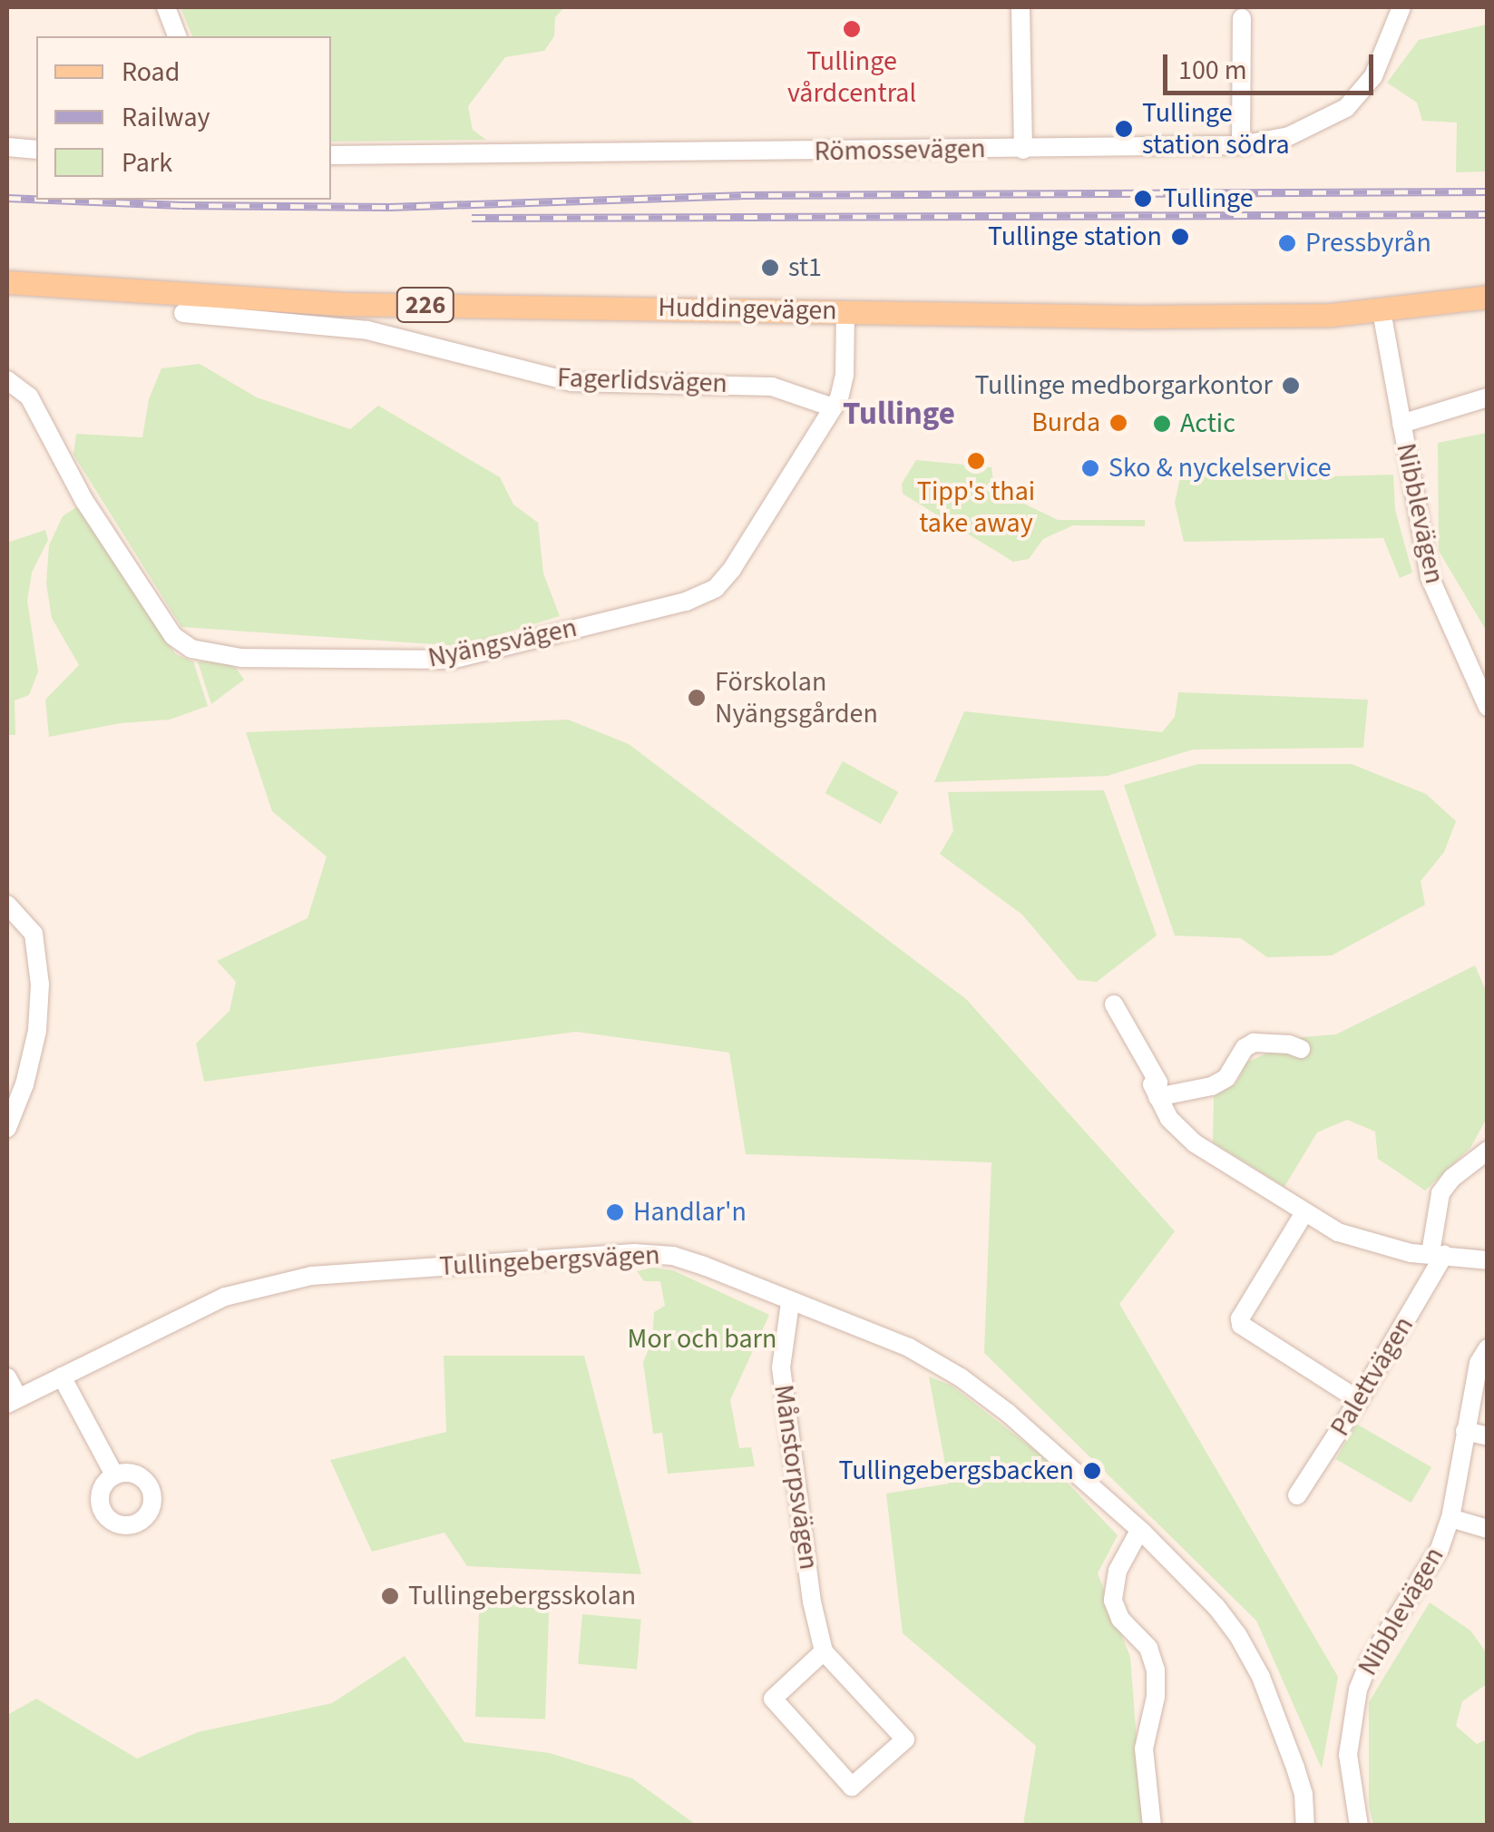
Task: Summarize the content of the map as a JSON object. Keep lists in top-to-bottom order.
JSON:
{
  "streets": {
    "main road": ["226", "Huddingevägen"],
    "street": [
      "Römossevägen",
      "Fagerlidsvägen",
      "Nibblevägen",
      "Nyängsvägen",
      "Tullingebergsvägen",
      "Palettvägen",
      "Månstorpsvägen"
    ]
  },
  "crossings": [
    ["Huddingevägen", "Nibblevägen"],
    ["Huddingevägen", "Nyängsvägen"],
    ["Fagerlidsvägen", "Nyängsvägen"],
    ["Tullingebergsvägen", "Månstorpsvägen"]
  ],
  "districts": ["Tullinge"],
  "parks": ["Mor och barn"],
  "places": [
    "Tullinge vårdcentral",
    "Tullinge station södra",
    "Tullinge",
    "Tullinge station",
    "Pressbyrån",
    "st1",
    "Tullinge medborgarkontor",
    "Burda",
    "Actic",
    "Tipp's thai take away",
    "Sko & nyckelservice",
    "Förskolan Nyängsgården",
    "Handlar'n",
    "Tullingebergsbacken",
    "Tullingebergsskolan"
  ],
  "legend": ["Road", "Railway", "Park"],
  "scale_bar": "100 m"
}
